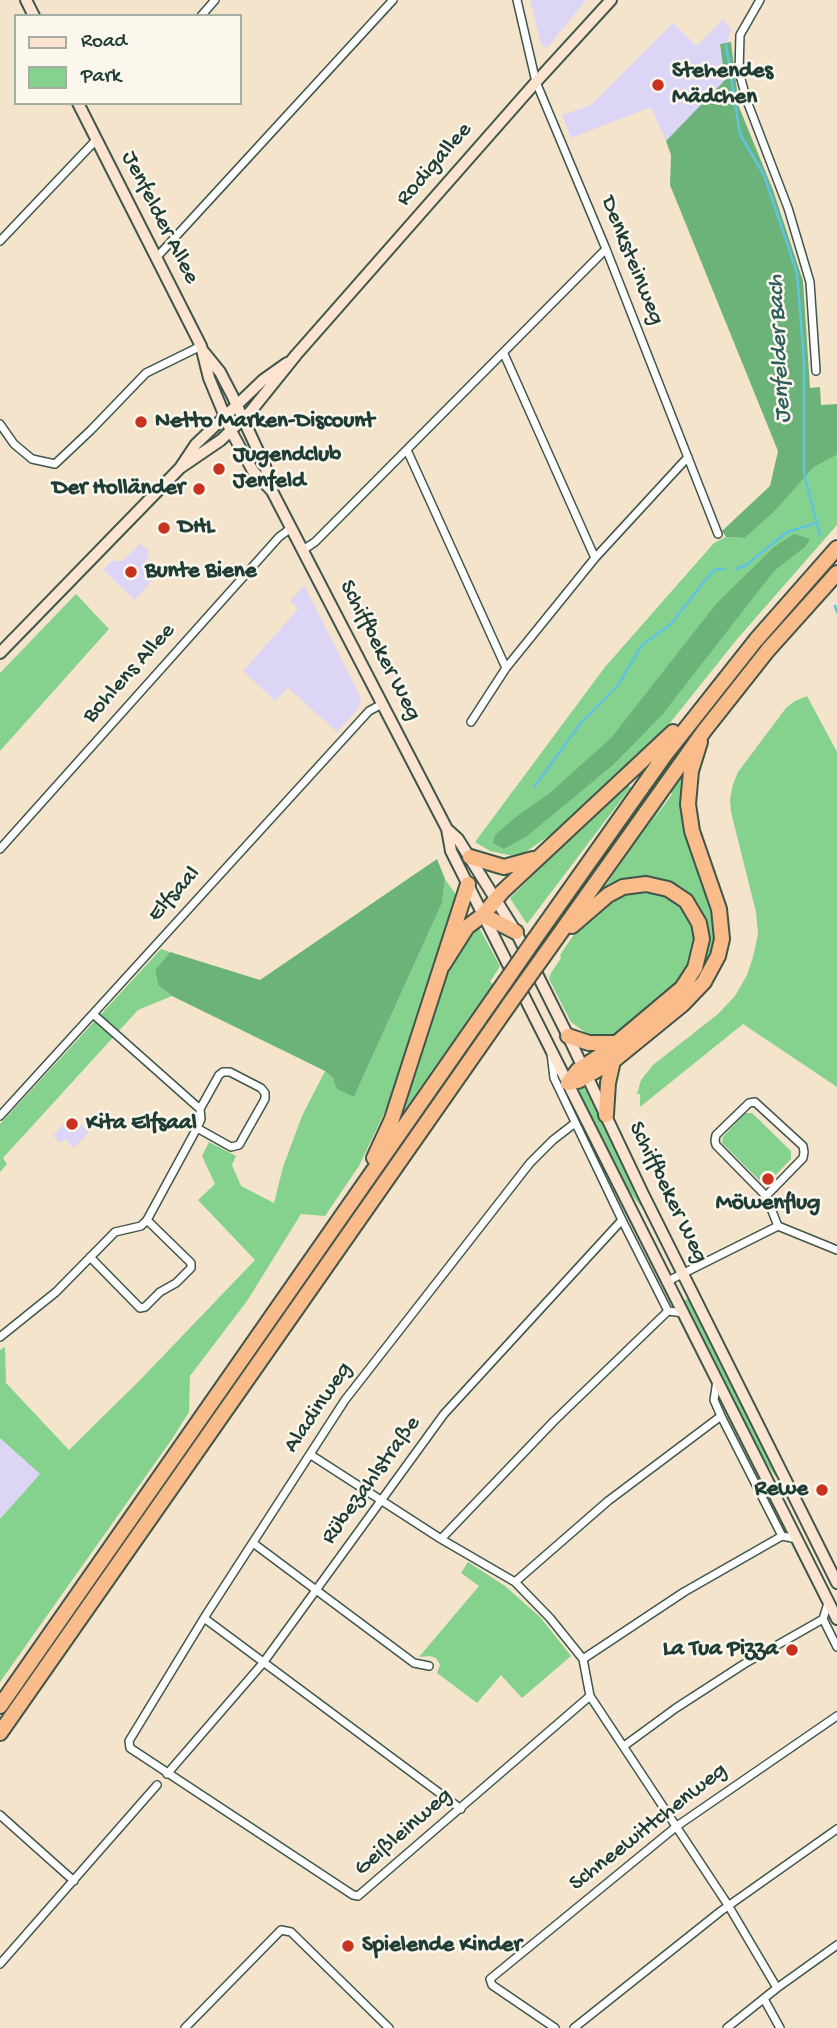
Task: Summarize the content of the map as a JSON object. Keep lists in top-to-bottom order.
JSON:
{
  "streets": {
    "main road": ["Rodigallee", "Jenfelder Allee", "Schiffbeker Weg"],
    "street": [
      "Denksteinweg",
      "Bohlens Allee",
      "Elfsaal",
      "Aladinweg",
      "Rübezahlstraße",
      "Schneewittchenweg",
      "Geißleinweg"
    ]
  },
  "crossings": [
    ["Rodigallee", "Jenfelder Allee"],
    ["Rodigallee", "Denksteinweg"],
    ["Rodigallee", "Schiffbeker Weg"],
    ["Jenfelder Allee", "Schiffbeker Weg"],
    ["Schiffbeker Weg", "Bohlens Allee"],
    ["Schiffbeker Weg", "Elfsaal"],
    ["Schiffbeker Weg", "Aladinweg"],
    ["Schiffbeker Weg", "Rübezahlstraße"],
    ["Aladinweg", "Geißleinweg"],
    ["Rübezahlstraße", "Geißleinweg"]
  ],
  "water": ["Jenfelder Bach"],
  "places": [
    "Stehendes Mädchen",
    "Netto Marken-Discount",
    "Jugendclub Jenfeld",
    "Der Holländer",
    "DHL",
    "Bunte Biene",
    "Kita Elfsaal",
    "Möwenflug",
    "Rewe",
    "La Tua Pizza",
    "Spielende Kinder"
  ],
  "legend": ["Road", "Park"]
}
